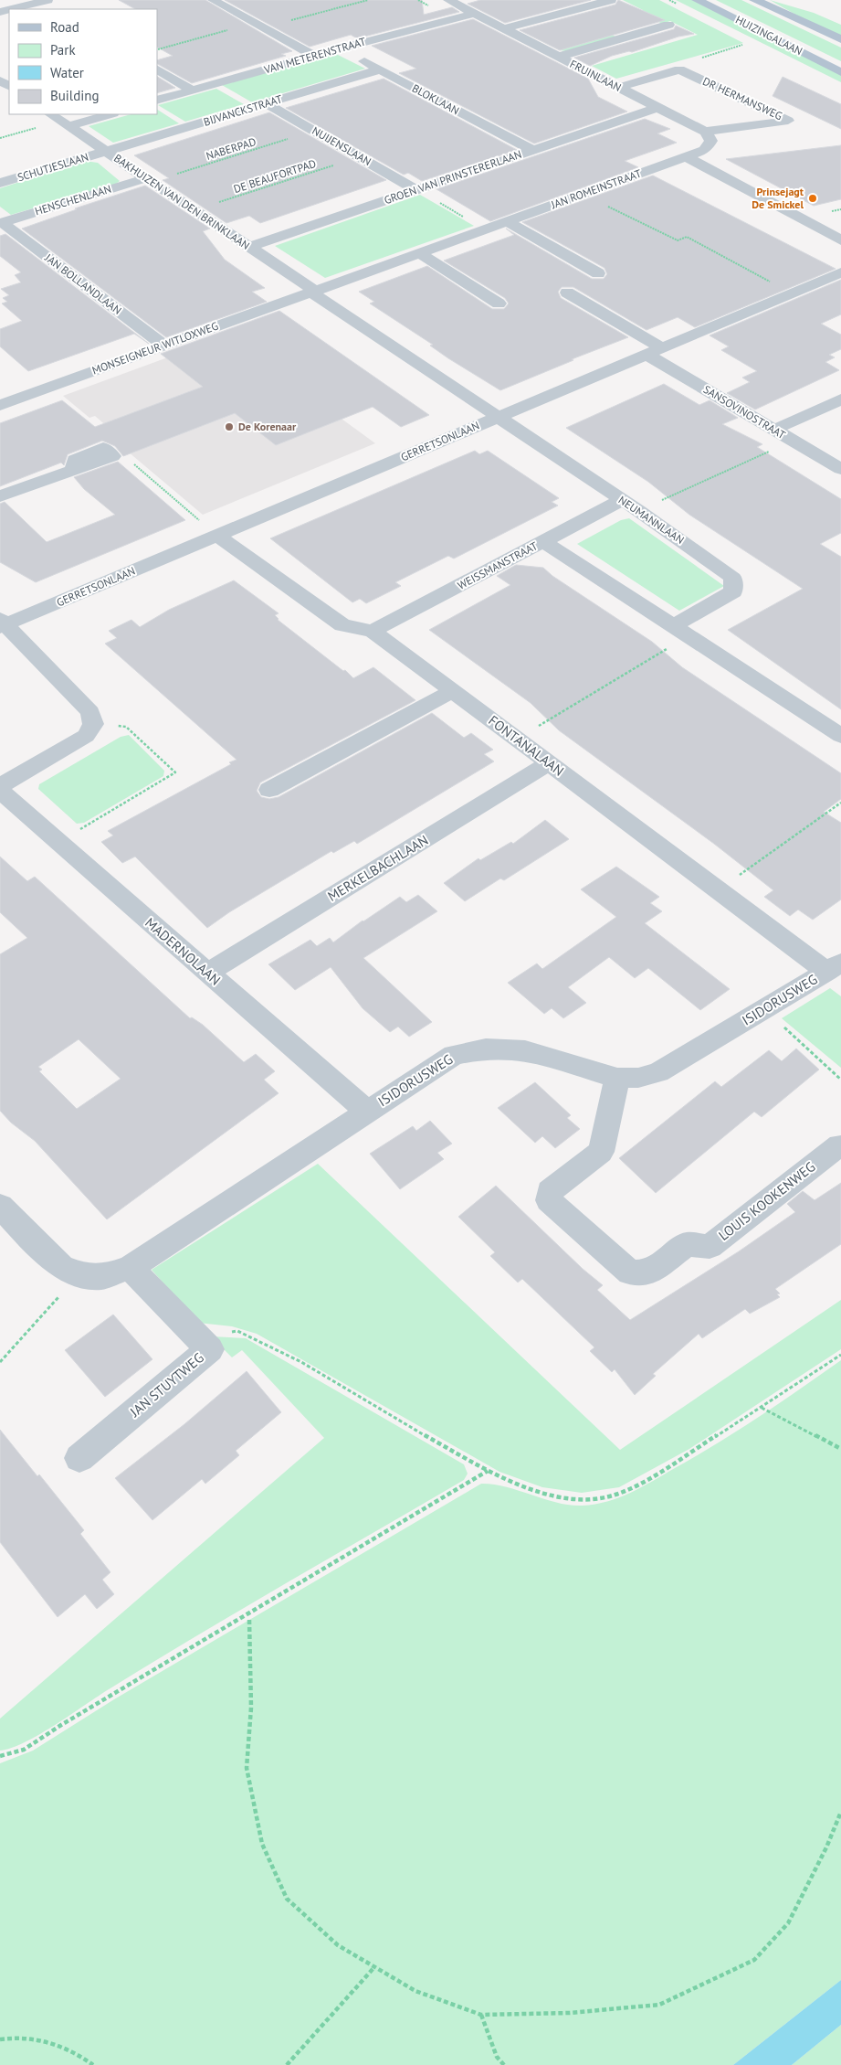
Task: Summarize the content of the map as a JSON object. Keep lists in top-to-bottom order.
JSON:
{
  "streets": {
    "main road": ["HUIZINGALAAN"],
    "street": [
      "VAN METERENSTRAAT",
      "FRUINLAAN",
      "DR HERMANSWEG",
      "BLOKLAAN",
      "BIJVANCKSTRAAT",
      "NUIJENSLAAN",
      "SCHUTJESLAAN",
      "GROEN VAN PRINSTERERLAAN",
      "JAN ROMEINSTRAAT",
      "HENSCHENLAAN",
      "BAKHUIZEN VAN DEN BRINKLAAN",
      "JAN BOLLANDLAAN",
      "MONSEIGNEUR WITLOXWEG",
      "SANSOVINOSTRAAT",
      "GERRETSONLAAN",
      "NEUMANNLAAN",
      "WEISSMANSTRAAT",
      "FONTANALAAN",
      "MERKELBACHLAAN",
      "MADERNOLAAN",
      "ISIDORUSWEG",
      "LOUIS KOOKENWEG",
      "JAN STUYTWEG"
    ],
    "path": ["NABERPAD", "DE BEAUFORTPAD"]
  },
  "crossings": [
    ["VAN METERENSTRAAT", "FRUINLAAN"],
    ["VAN METERENSTRAAT", "BLOKLAAN"],
    ["FRUINLAAN", "DR HERMANSWEG"],
    ["FRUINLAAN", "GROEN VAN PRINSTERERLAAN"],
    ["BLOKLAAN", "BIJVANCKSTRAAT"],
    ["BLOKLAAN", "GROEN VAN PRINSTERERLAAN"],
    ["BIJVANCKSTRAAT", "NUIJENSLAAN"],
    ["BIJVANCKSTRAAT", "SCHUTJESLAAN"],
    ["BIJVANCKSTRAAT", "BAKHUIZEN VAN DEN BRINKLAAN"],
    ["NUIJENSLAAN", "NABERPAD"],
    ["NUIJENSLAAN", "DE BEAUFORTPAD"],
    ["NUIJENSLAAN", "GROEN VAN PRINSTERERLAAN"],
    ["NABERPAD", "HENSCHENLAAN"],
    ["NABERPAD", "BAKHUIZEN VAN DEN BRINKLAAN"],
    ["SCHUTJESLAAN", "BAKHUIZEN VAN DEN BRINKLAAN"],
    ["DE BEAUFORTPAD", "BAKHUIZEN VAN DEN BRINKLAAN"],
    ["GROEN VAN PRINSTERERLAAN", "BAKHUIZEN VAN DEN BRINKLAAN"],
    ["JAN ROMEINSTRAAT", "BAKHUIZEN VAN DEN BRINKLAAN"],
    ["JAN ROMEINSTRAAT", "MONSEIGNEUR WITLOXWEG"],
    ["HENSCHENLAAN", "BAKHUIZEN VAN DEN BRINKLAAN"],
    ["HENSCHENLAAN", "JAN BOLLANDLAAN"],
    ["BAKHUIZEN VAN DEN BRINKLAAN", "MONSEIGNEUR WITLOXWEG"],
    ["BAKHUIZEN VAN DEN BRINKLAAN", "GERRETSONLAAN"],
    ["BAKHUIZEN VAN DEN BRINKLAAN", "NEUMANNLAAN"],
    ["JAN BOLLANDLAAN", "MONSEIGNEUR WITLOXWEG"],
    ["SANSOVINOSTRAAT", "GERRETSONLAAN"],
    ["GERRETSONLAAN", "NEUMANNLAAN"],
    ["GERRETSONLAAN", "FONTANALAAN"],
    ["NEUMANNLAAN", "WEISSMANSTRAAT"],
    ["WEISSMANSTRAAT", "FONTANALAAN"],
    ["FONTANALAAN", "MERKELBACHLAAN"],
    ["FONTANALAAN", "ISIDORUSWEG"],
    ["MERKELBACHLAAN", "MADERNOLAAN"],
    ["MADERNOLAAN", "ISIDORUSWEG"],
    ["ISIDORUSWEG", "LOUIS KOOKENWEG"],
    ["ISIDORUSWEG", "JAN STUYTWEG"]
  ],
  "places": ["Prinsejagt De Smickel", "De Korenaar"],
  "legend": [
    "Road",
    "Park",
    "Water",
    "Building"
  ]
}
